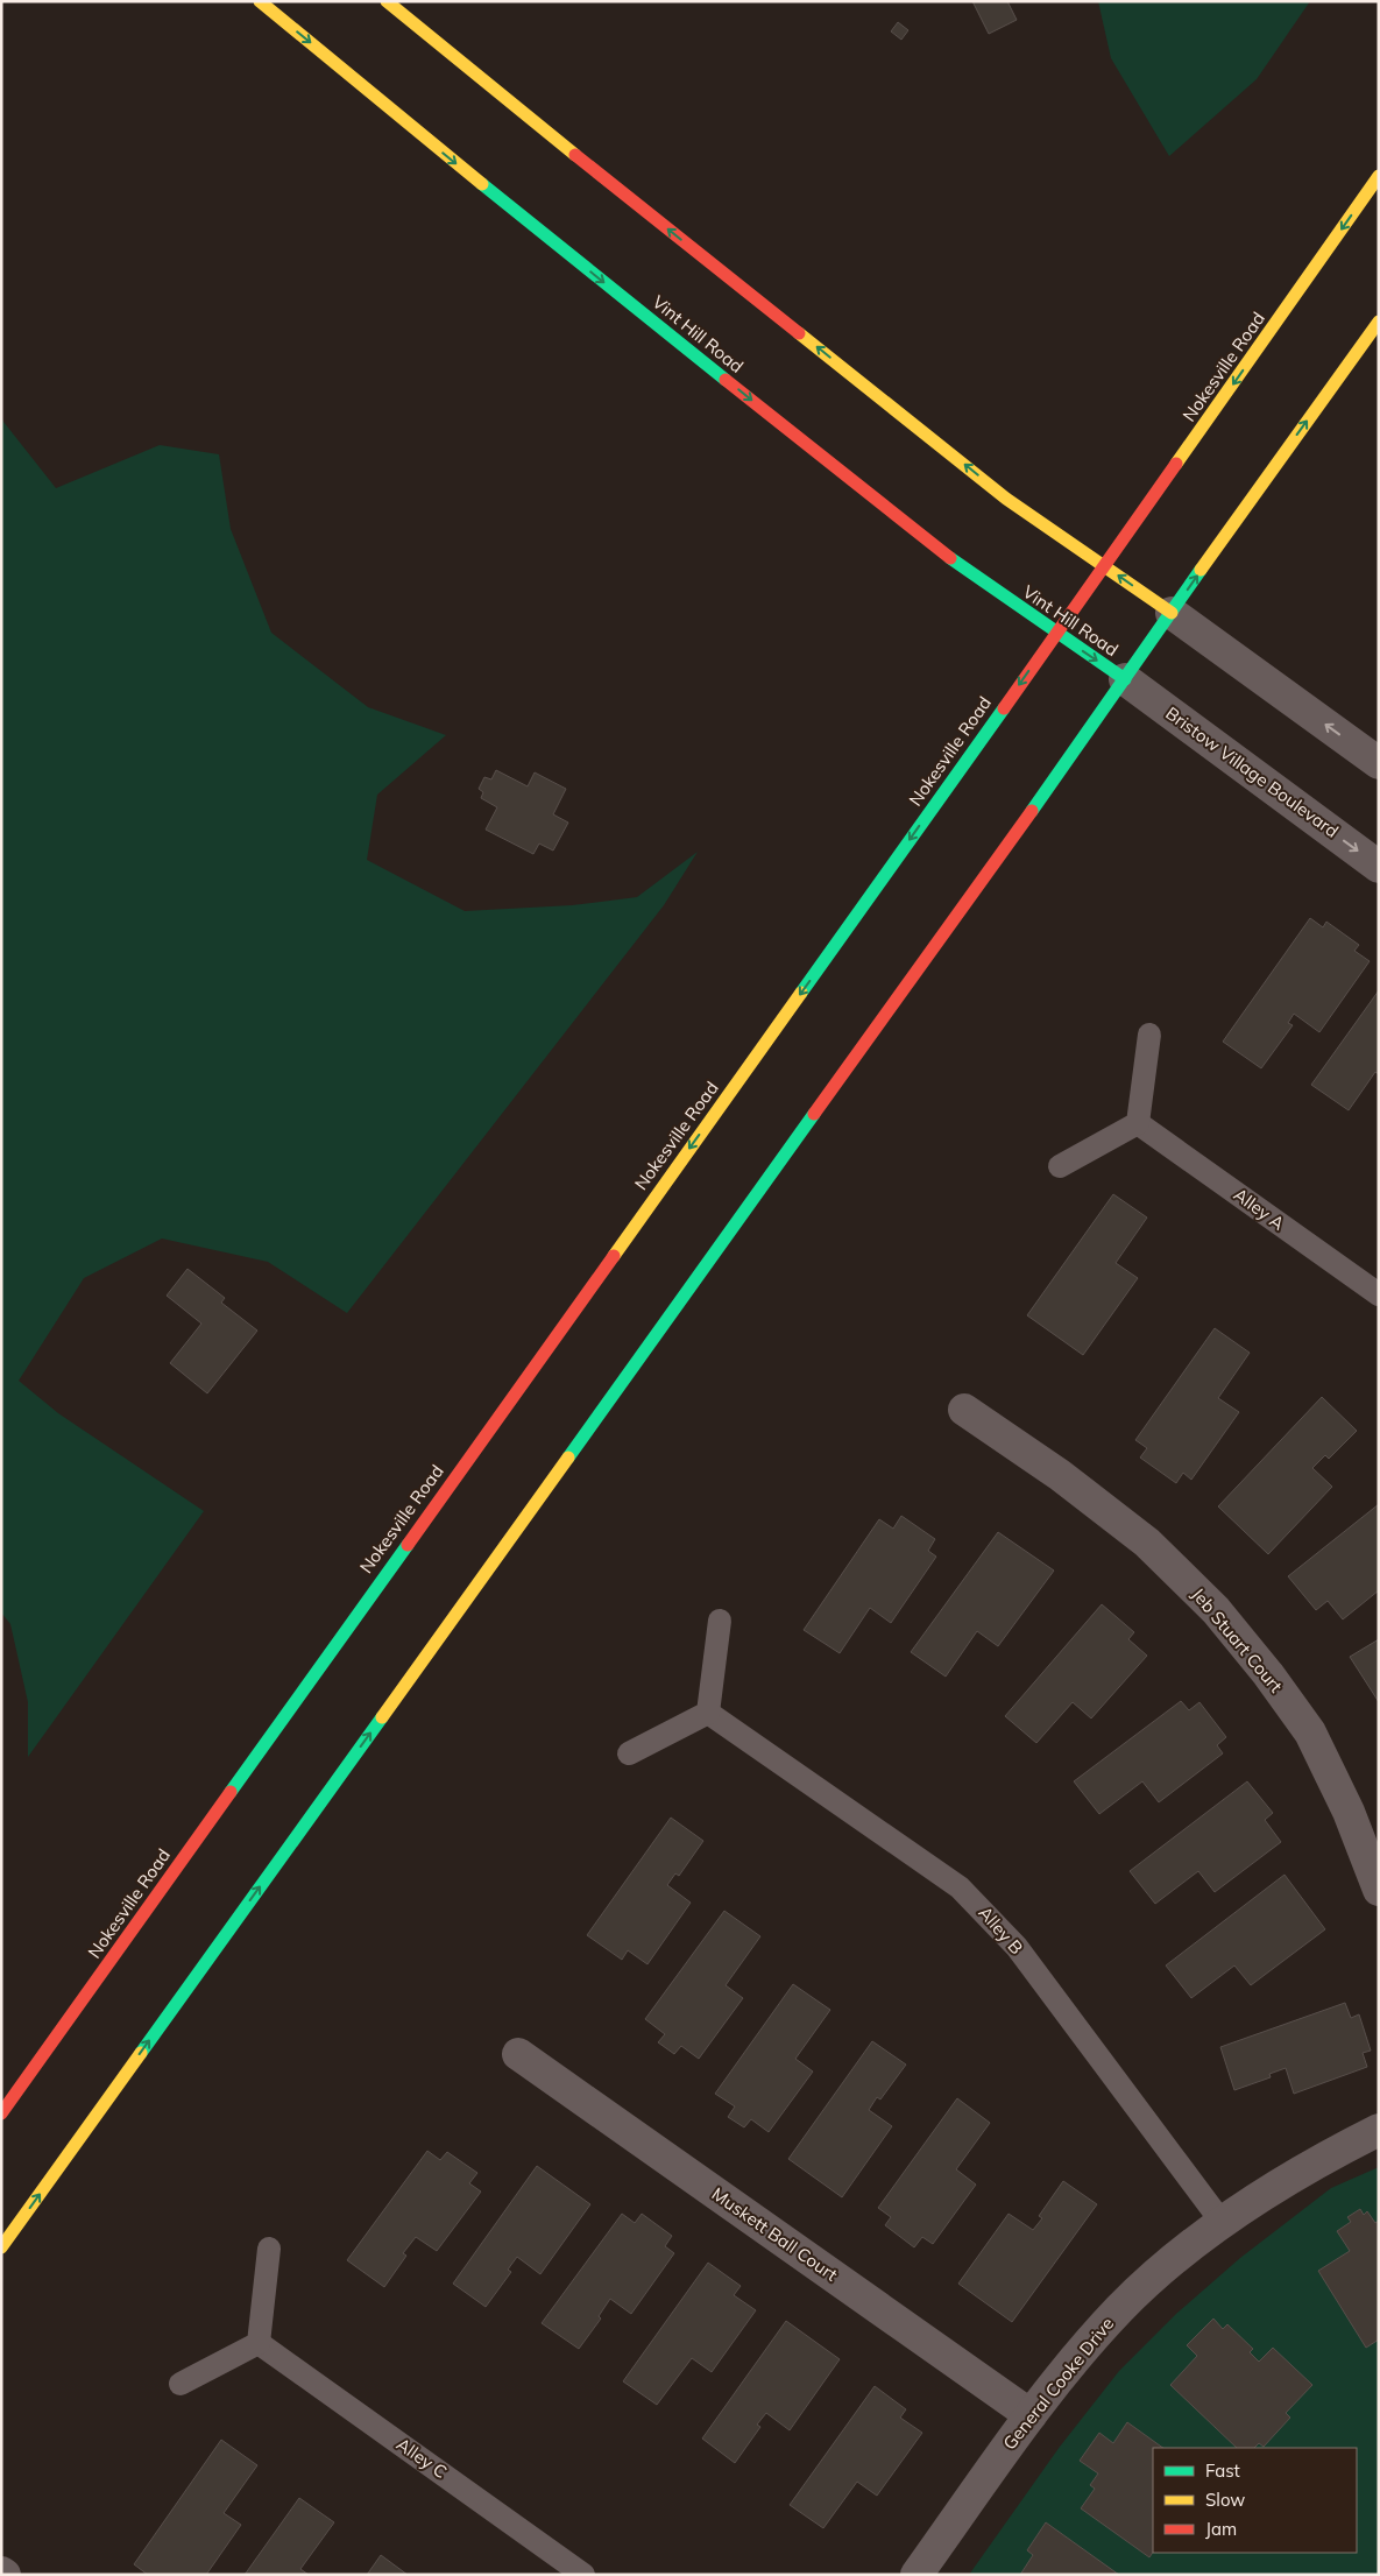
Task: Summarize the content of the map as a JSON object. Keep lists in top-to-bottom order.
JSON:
{
  "streets": {
    "main road": ["Vint Hill Road", "Nokesville Road"],
    "street": [
      "Bristow Village Boulevard",
      "Jeb Stuart Court",
      "Muskett Ball Court",
      "General Cooke Drive"
    ],
    "lane": ["Alley A", "Alley B", "Alley C"]
  },
  "crossings": [
    ["Vint Hill Road", "Nokesville Road"],
    ["Vint Hill Road", "Bristow Village Boulevard"],
    ["Alley B", "General Cooke Drive"],
    ["Muskett Ball Court", "General Cooke Drive"]
  ],
  "legend": ["Fast", "Slow", "Jam"]
}
